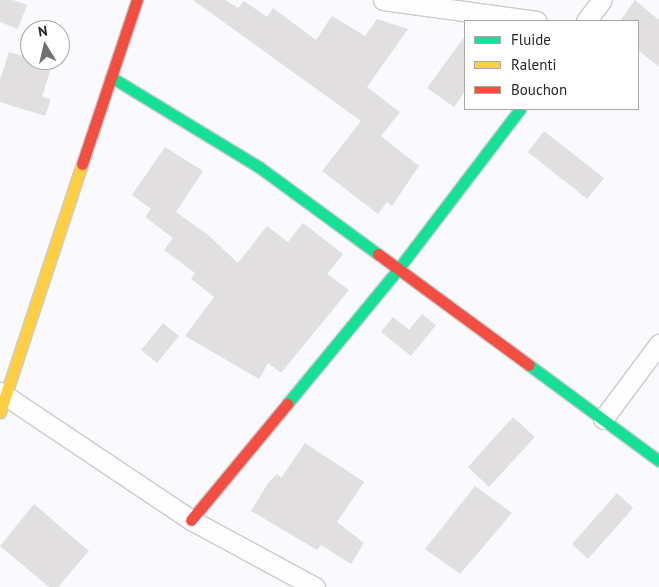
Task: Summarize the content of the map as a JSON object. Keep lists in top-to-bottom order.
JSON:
{
  "legend": ["Fluide", "Ralenti", "Bouchon"],
  "north": "top"
}
